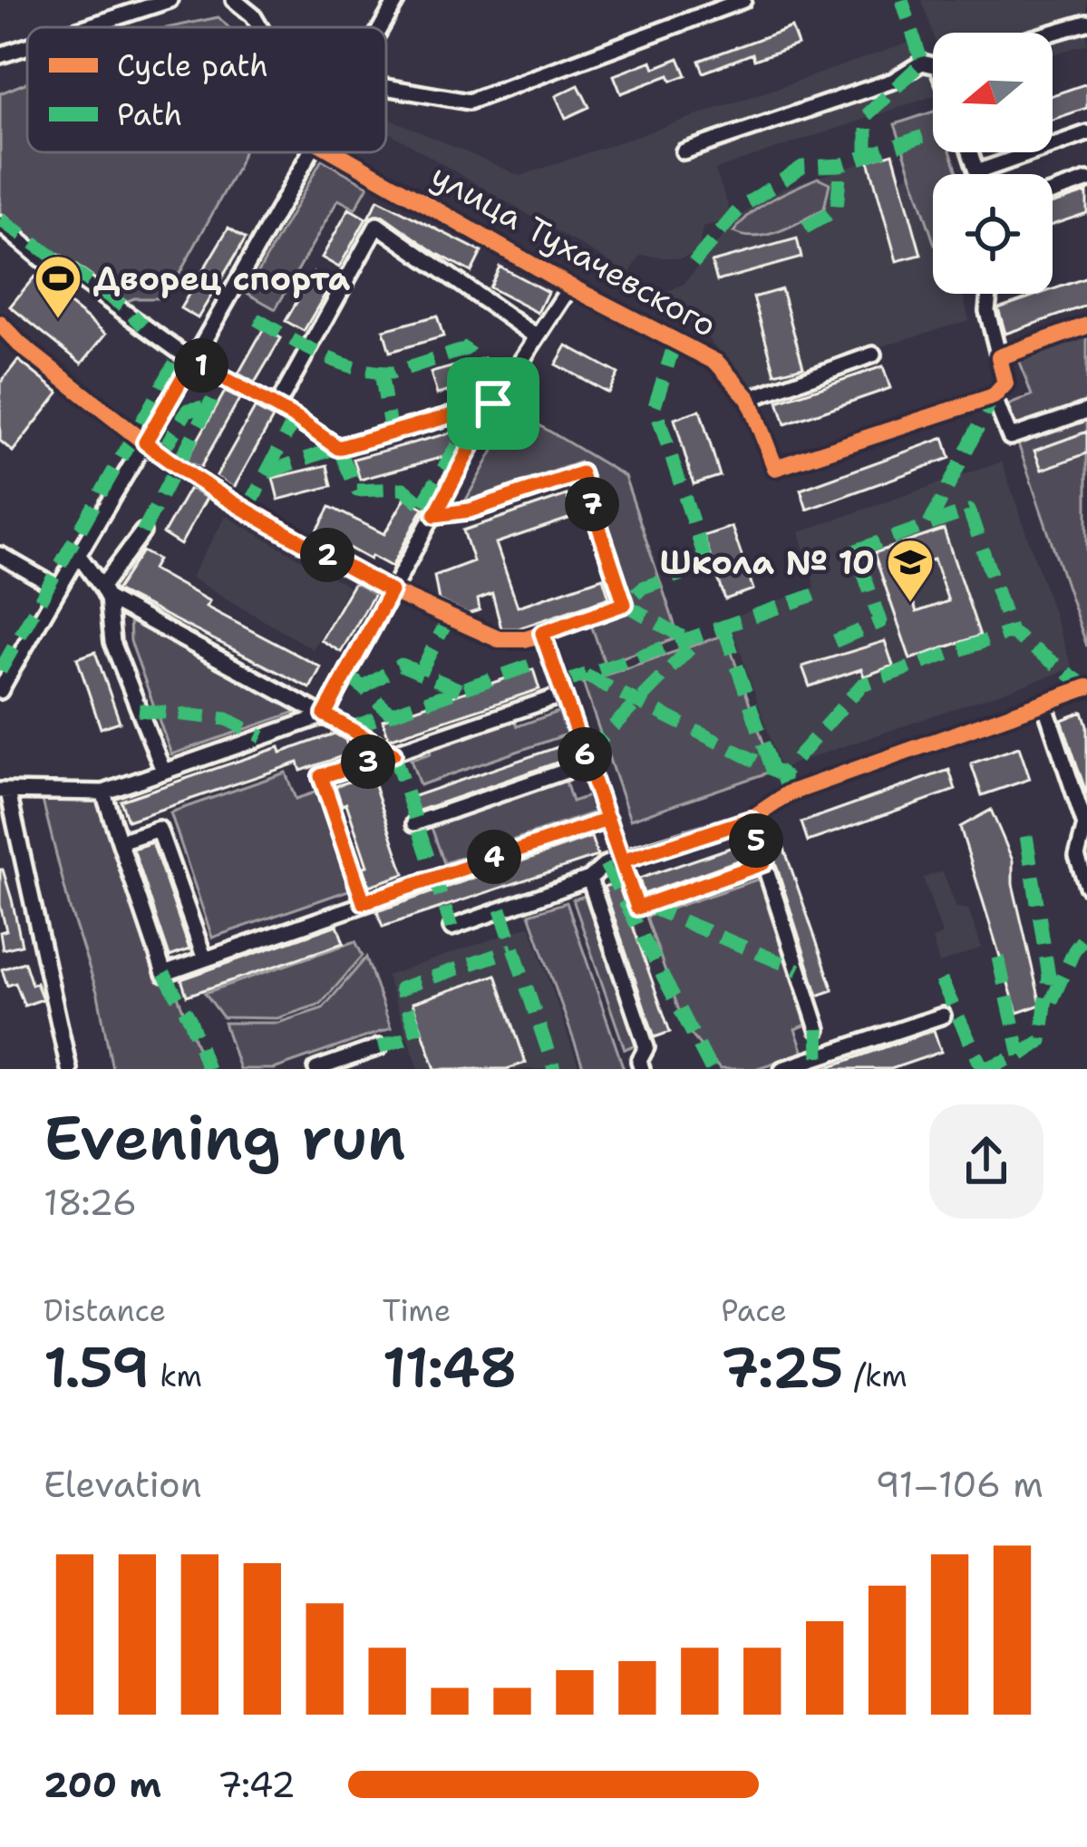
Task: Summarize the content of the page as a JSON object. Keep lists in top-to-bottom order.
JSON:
{
  "streets": {
    "street": ["улица Тухачевского"]
  },
  "places": {
    "sports": ["Дворец спорта"],
    "school or university": ["Школа № 10"]
  },
  "legend": ["Cycle path", "Path"],
  "north": "left",
  "page": {
    "pins": [
      "1",
      "7",
      "2",
      "6",
      "3",
      "5",
      "4"
    ],
    "heading": ["Evening run", "18:26"],
    "stats": [
      ["Distance", "1.59 km"],
      ["Time", "11:48"],
      ["Pace", "7:25 /km"]
    ],
    "chart": ["Elevation", "91–106 m"],
    "list": [
      {
        "name": "200 m",
        "note": "7:42"
      }
    ]
  }
}
